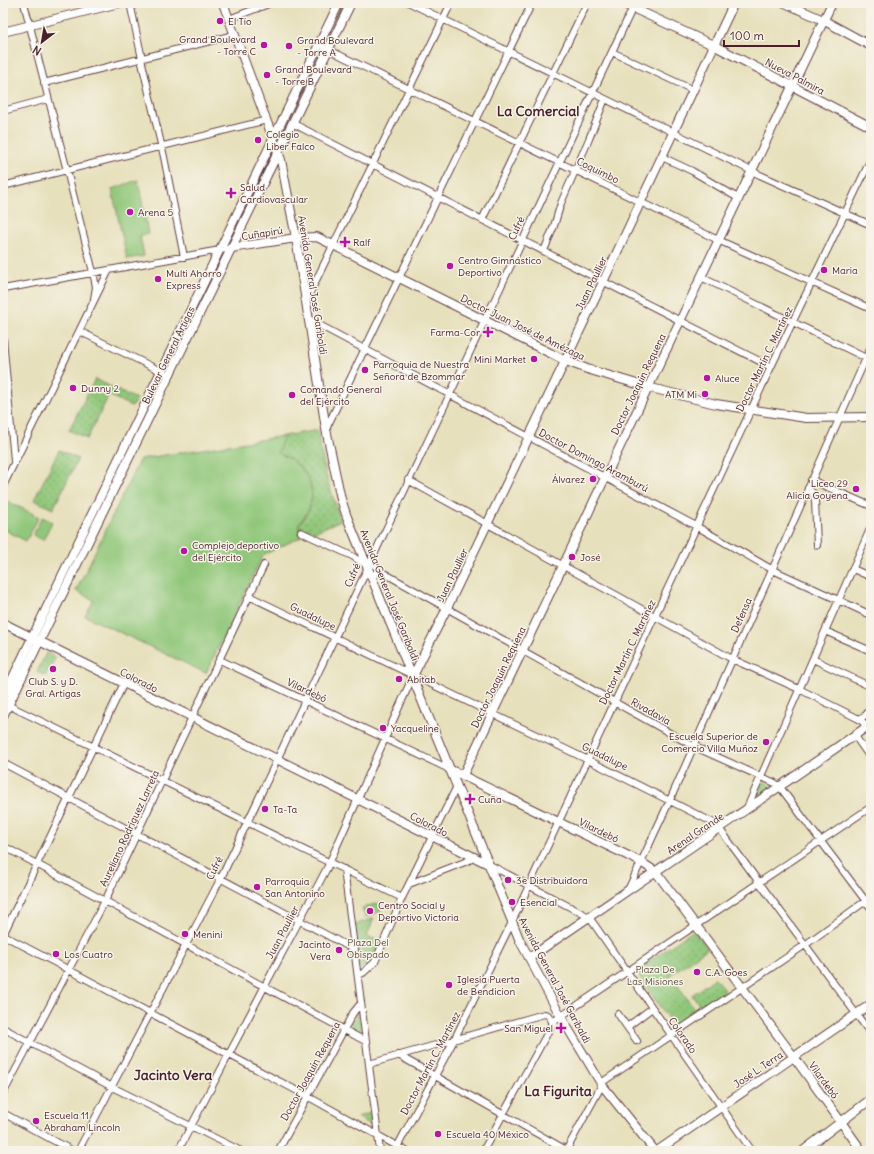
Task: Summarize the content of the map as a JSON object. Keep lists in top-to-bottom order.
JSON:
{
  "streets": {
    "street": [
      "Nueva Palmira",
      "Coquimbo",
      "Cufré",
      "Cuñapirú",
      "Juan Paullier",
      "Avenida General José Garibaldi",
      "Doctor Juan José de Amézaga",
      "Bulevar General Artigas",
      "Doctor Martín C. Martínez",
      "Doctor Joaquín Requena",
      "Doctor Domingo Aramburú",
      "Defensa",
      "Guadalupe",
      "Colorado",
      "Vilardebó",
      "Rivadavia",
      "Aureliano Rodríguez Larreta",
      "Arenal Grande",
      "José L. Terra"
    ]
  },
  "crossings": [
    ["Nueva Palmira", "Cufré"],
    ["Nueva Palmira", "Juan Paullier"],
    ["Nueva Palmira", "Doctor Joaquín Requena"],
    ["Coquimbo", "Cufré"],
    ["Coquimbo", "Juan Paullier"],
    ["Coquimbo", "Bulevar General Artigas"],
    ["Coquimbo", "Doctor Martín C. Martínez"],
    ["Coquimbo", "Doctor Joaquín Requena"],
    ["Cufré", "Avenida General José Garibaldi"],
    ["Cufré", "Doctor Juan José de Amézaga"],
    ["Cufré", "Doctor Domingo Aramburú"],
    ["Cufré", "Guadalupe"],
    ["Cufré", "Colorado"],
    ["Cufré", "Vilardebó"],
    ["Cufré", "Rivadavia"],
    ["Cuñapirú", "Avenida General José Garibaldi"],
    ["Cuñapirú", "Doctor Juan José de Amézaga"],
    ["Cuñapirú", "Bulevar General Artigas"],
    ["Juan Paullier", "Avenida General José Garibaldi"],
    ["Juan Paullier", "Doctor Juan José de Amézaga"],
    ["Juan Paullier", "Doctor Domingo Aramburú"],
    ["Juan Paullier", "Guadalupe"],
    ["Juan Paullier", "Colorado"],
    ["Juan Paullier", "Vilardebó"],
    ["Juan Paullier", "Rivadavia"],
    ["Avenida General José Garibaldi", "Doctor Juan José de Amézaga"],
    ["Avenida General José Garibaldi", "Bulevar General Artigas"],
    ["Avenida General José Garibaldi", "Doctor Martín C. Martínez"],
    ["Avenida General José Garibaldi", "Doctor Domingo Aramburú"],
    ["Avenida General José Garibaldi", "Guadalupe"],
    ["Avenida General José Garibaldi", "Colorado"],
    ["Avenida General José Garibaldi", "Vilardebó"],
    ["Avenida General José Garibaldi", "Arenal Grande"],
    ["Avenida General José Garibaldi", "José L. Terra"],
    ["Doctor Juan José de Amézaga", "Doctor Martín C. Martínez"],
    ["Doctor Juan José de Amézaga", "Doctor Joaquín Requena"],
    ["Doctor Juan José de Amézaga", "Defensa"],
    ["Bulevar General Artigas", "Colorado"],
    ["Doctor Martín C. Martínez", "Doctor Domingo Aramburú"],
    ["Doctor Martín C. Martínez", "Guadalupe"],
    ["Doctor Martín C. Martínez", "Colorado"],
    ["Doctor Martín C. Martínez", "Vilardebó"],
    ["Doctor Martín C. Martínez", "Rivadavia"],
    ["Doctor Joaquín Requena", "Doctor Domingo Aramburú"],
    ["Doctor Joaquín Requena", "Guadalupe"],
    ["Doctor Joaquín Requena", "Vilardebó"],
    ["Doctor Joaquín Requena", "Rivadavia"],
    ["Doctor Domingo Aramburú", "Defensa"],
    ["Defensa", "Guadalupe"],
    ["Defensa", "Vilardebó"],
    ["Defensa", "Rivadavia"],
    ["Defensa", "Arenal Grande"],
    ["Guadalupe", "Aureliano Rodríguez Larreta"],
    ["Guadalupe", "Arenal Grande"],
    ["Guadalupe", "José L. Terra"],
    ["Colorado", "Aureliano Rodríguez Larreta"],
    ["Colorado", "Arenal Grande"],
    ["Colorado", "José L. Terra"],
    ["Vilardebó", "Aureliano Rodríguez Larreta"],
    ["Vilardebó", "Arenal Grande"],
    ["Vilardebó", "José L. Terra"],
    ["Rivadavia", "Arenal Grande"]
  ],
  "districts": ["La Comercial", "Jacinto Vera", "La Figurita"],
  "parks": ["Plaza Del Obispado", "Plaza De Las Misiones"],
  "places": {
    "other": [
      "El Tío",
      "Grand Boulevard - Torre C",
      "Grand Boulevard - Torre A",
      "Grand Boulevard - Torre B",
      "Colegio Liber Falco",
      "Arena 5",
      "Centro Gimnástico Deportivo",
      "Maria",
      "Multi Ahorro Express",
      "Mini Market",
      "Parroquia de Nuestra Señora de Bzommar",
      "Aluce",
      "Dunny 2",
      "ATM Mi",
      "Comando General del Ejército",
      "Álvarez",
      "Liceo 29 Alicia Goyena",
      "Complejo deportivo del Ejército",
      "José",
      "Club S. y D. Gral. Artigas",
      "Abitab",
      "Yacqueline",
      "Escuela Superior de Comercio Villa Muñoz",
      "Ta-Ta",
      "3e Distribuidora",
      "Parroquia San Antonino",
      "Esencial",
      "Centro Social y Deportivo Victoria",
      "Menini",
      "Jacinto Vera",
      "Los Cuatro",
      "C.A. Goes",
      "Iglesia Puerta de Bendicion",
      "Escuela 11 Abraham Lincoln",
      "Escuela 40 México"
    ],
    "health": [
      "Salud Cardiovascular",
      "Ralf",
      "Farma-Cor",
      "Cuña",
      "San Miguel"
    ]
  },
  "scale_bar": "100 m",
  "north": "bottom left"
}
